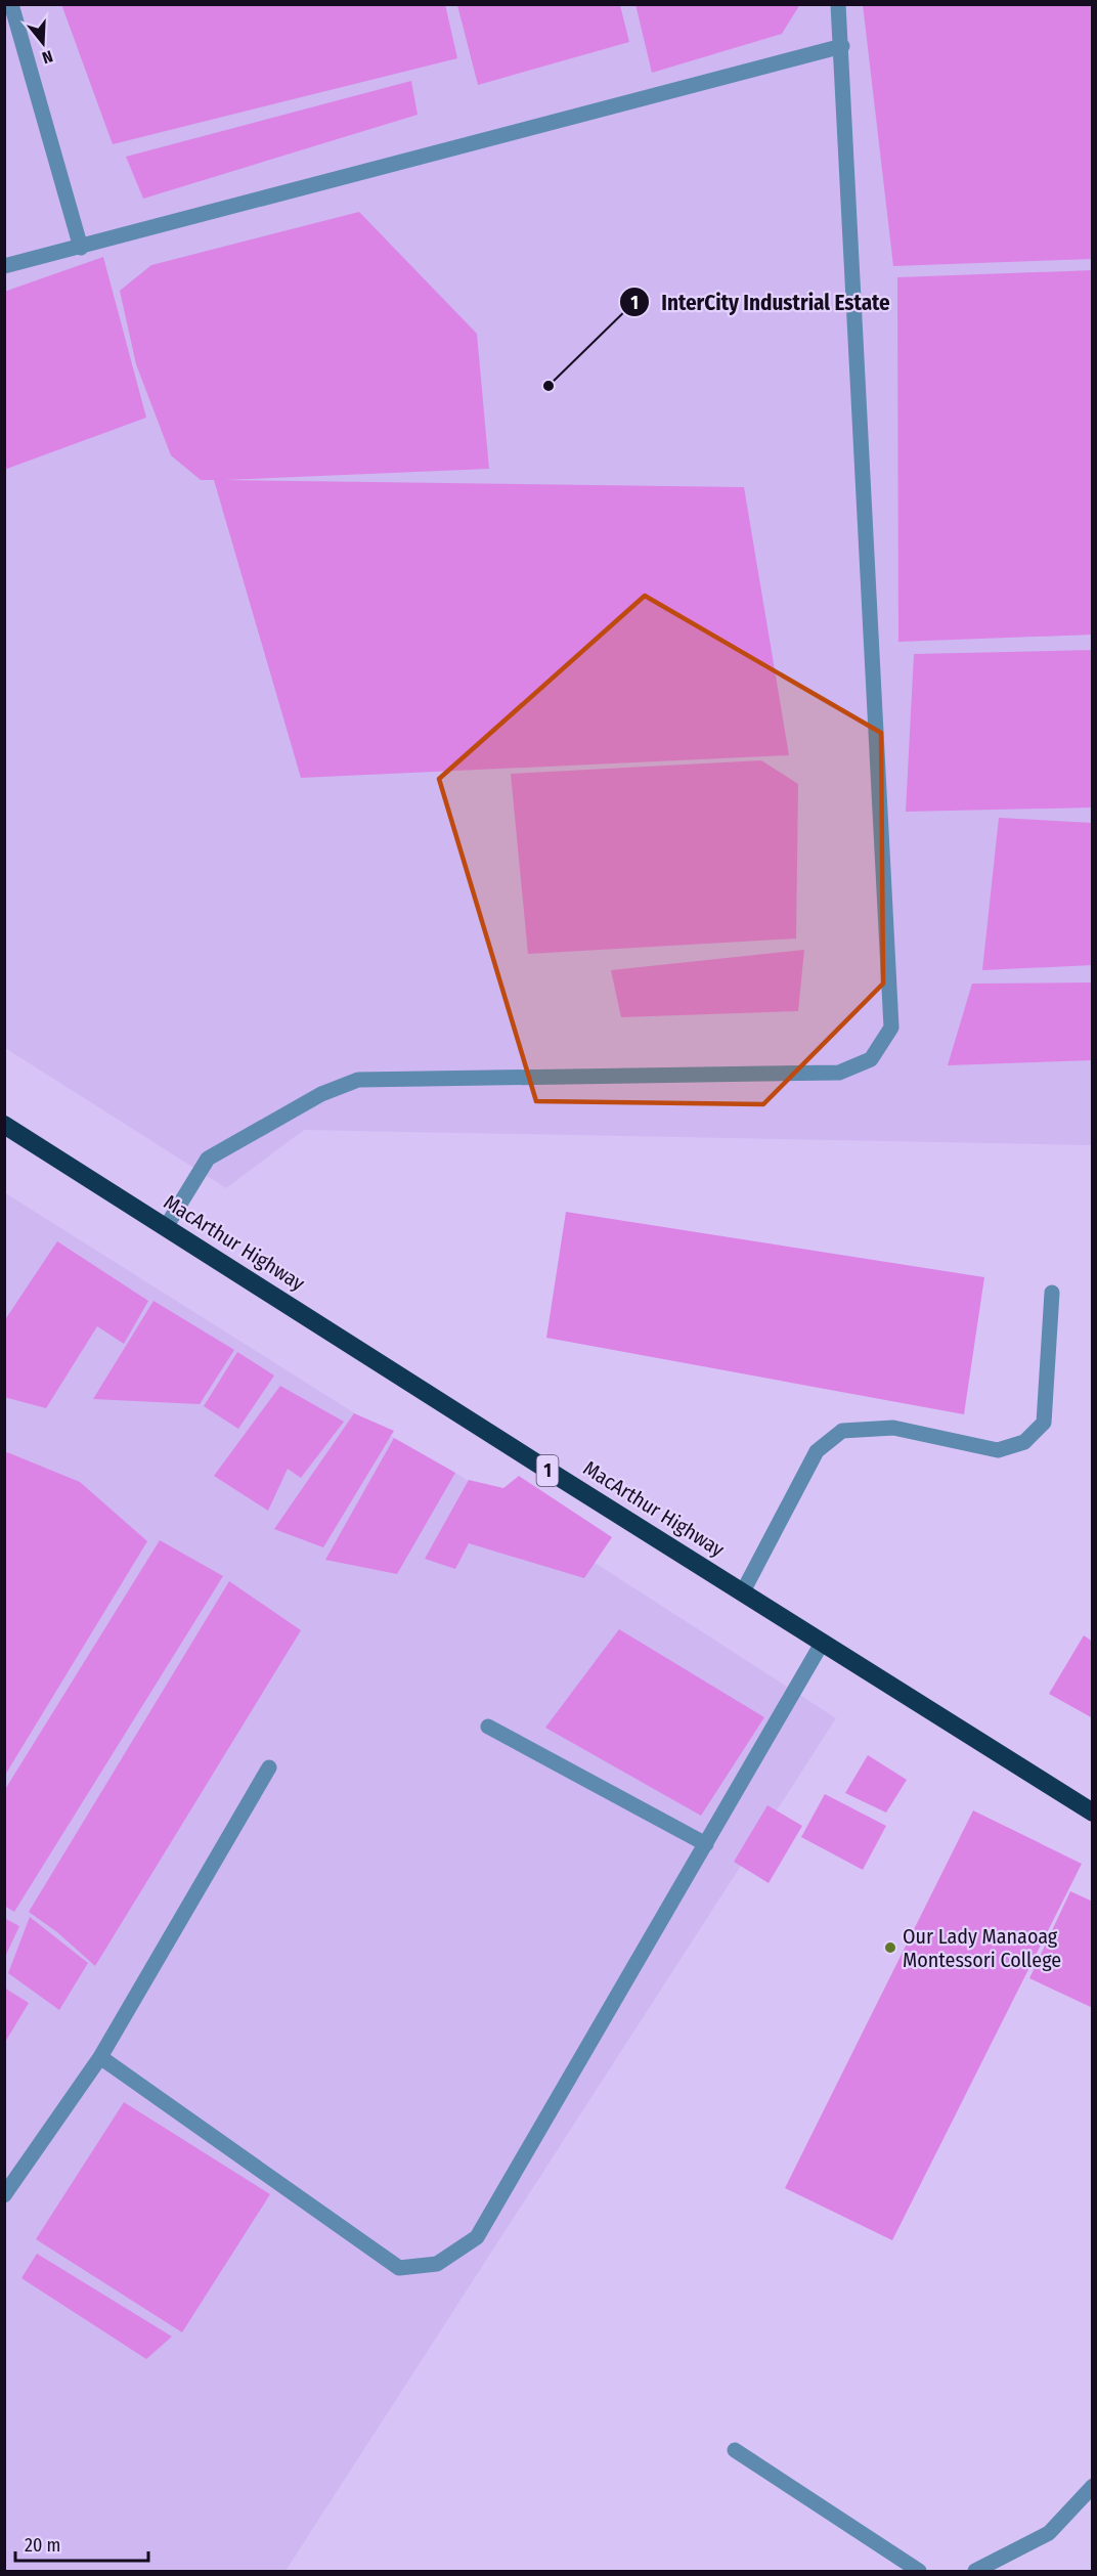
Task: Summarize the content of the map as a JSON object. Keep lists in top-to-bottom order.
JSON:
{
  "streets": {
    "highway": ["MacArthur Highway", "1"]
  },
  "places": ["InterCity Industrial Estate", "Our Lady Manaoag Montessori College"],
  "scale_bar": "20 m",
  "north": "bottom"
}
